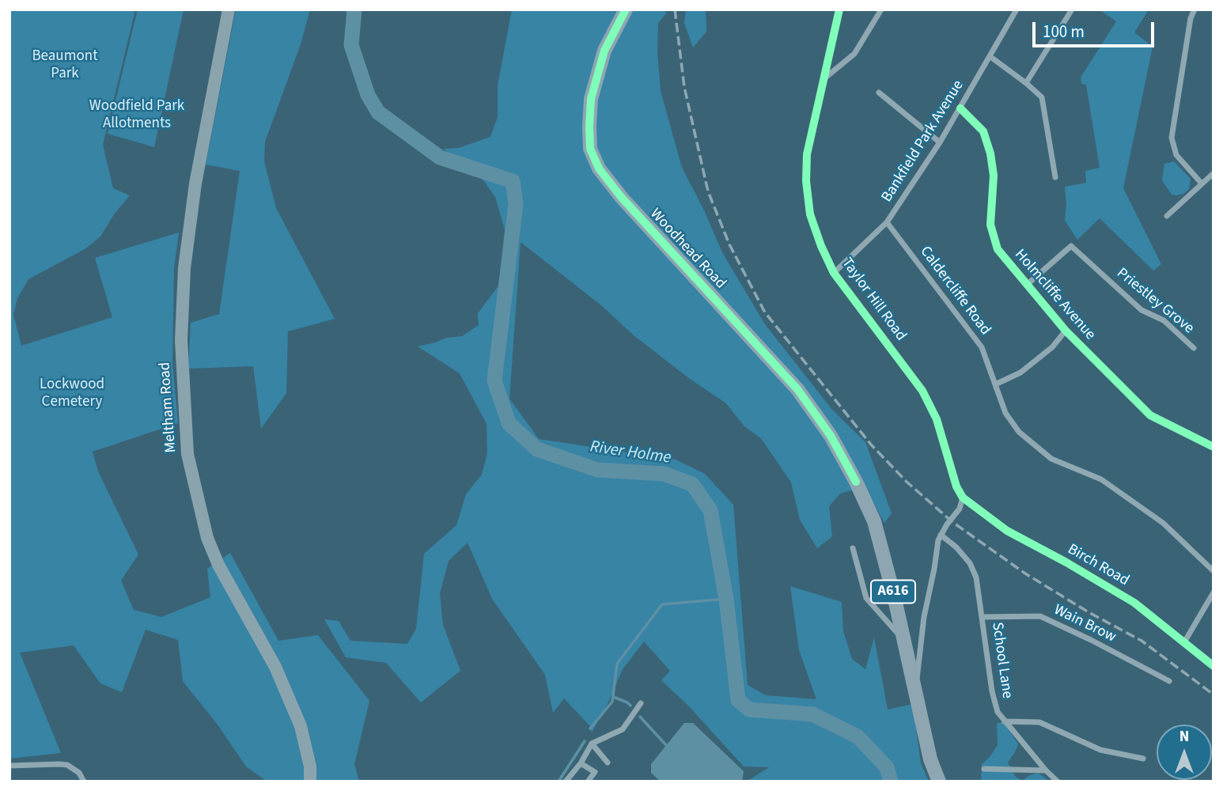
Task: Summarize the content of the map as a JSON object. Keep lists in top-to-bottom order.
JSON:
{
  "streets": {
    "main road": ["Woodhead Road", "Meltham Road", "A616"],
    "street": [
      "Bankfield Park Avenue",
      "Caldercliffe Road",
      "Holmcliffe Avenue",
      "Taylor Hill Road",
      "Priestley Grove",
      "Birch Road",
      "Wain Brow",
      "School Lane"
    ]
  },
  "crossings": [
    ["Bankfield Park Avenue", "Caldercliffe Road"],
    ["Bankfield Park Avenue", "Holmcliffe Avenue"],
    ["Bankfield Park Avenue", "Taylor Hill Road"],
    ["Woodhead Road", "A616"],
    ["Holmcliffe Avenue", "Priestley Grove"],
    ["Taylor Hill Road", "Birch Road"],
    ["Wain Brow", "School Lane"]
  ],
  "water": ["River Holme"],
  "parks": ["Beaumont Park", "Woodfield Park Allotments", "Lockwood Cemetery"],
  "scale_bar": "100 m",
  "north": "top"
}
